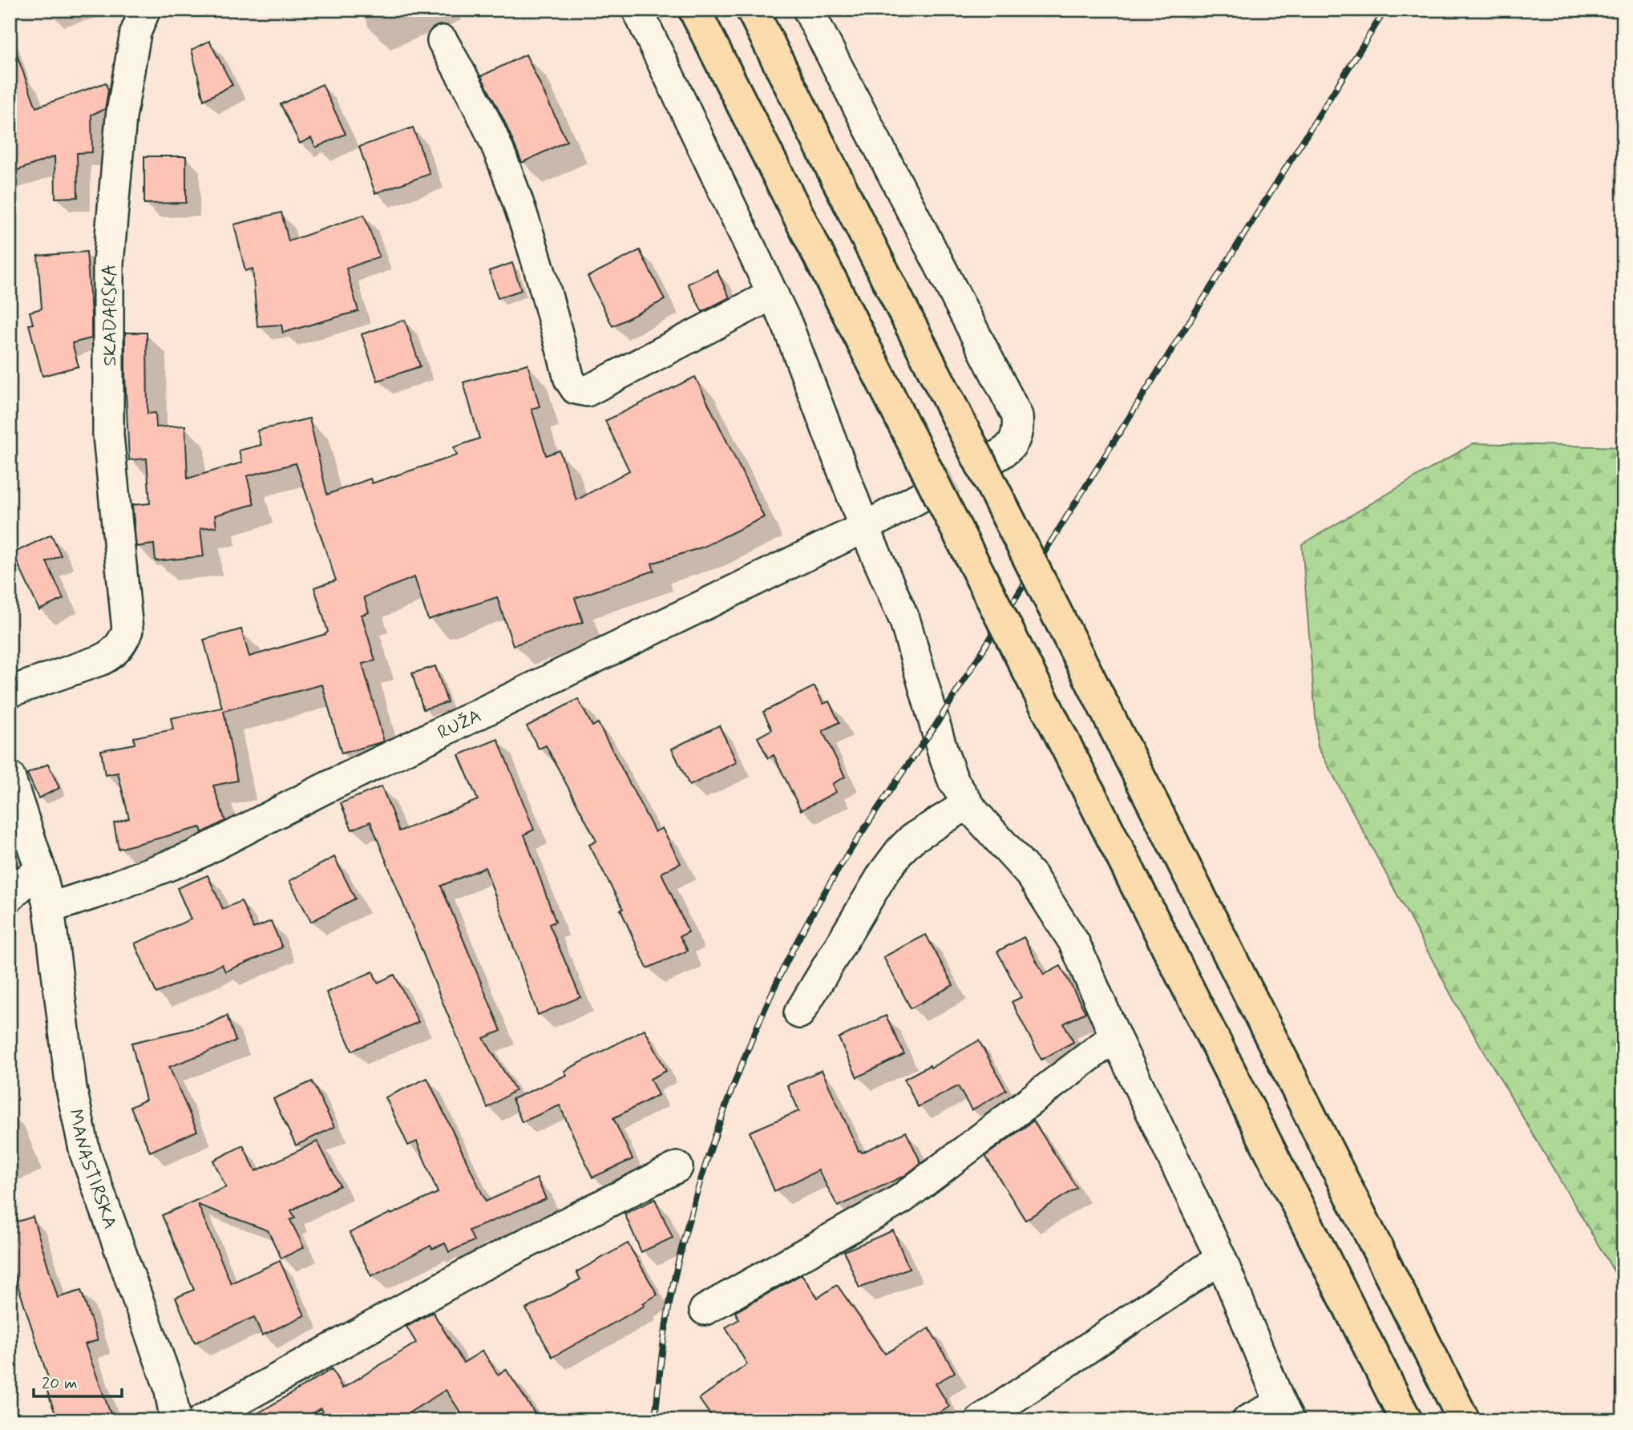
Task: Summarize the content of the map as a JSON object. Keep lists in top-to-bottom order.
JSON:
{
  "streets": {
    "street": ["SKADARSKA", "RUŽA", "MANASTIRSKA"]
  },
  "crossings": [
    ["RUŽA", "MANASTIRSKA"]
  ],
  "scale_bar": "20 m"
}
